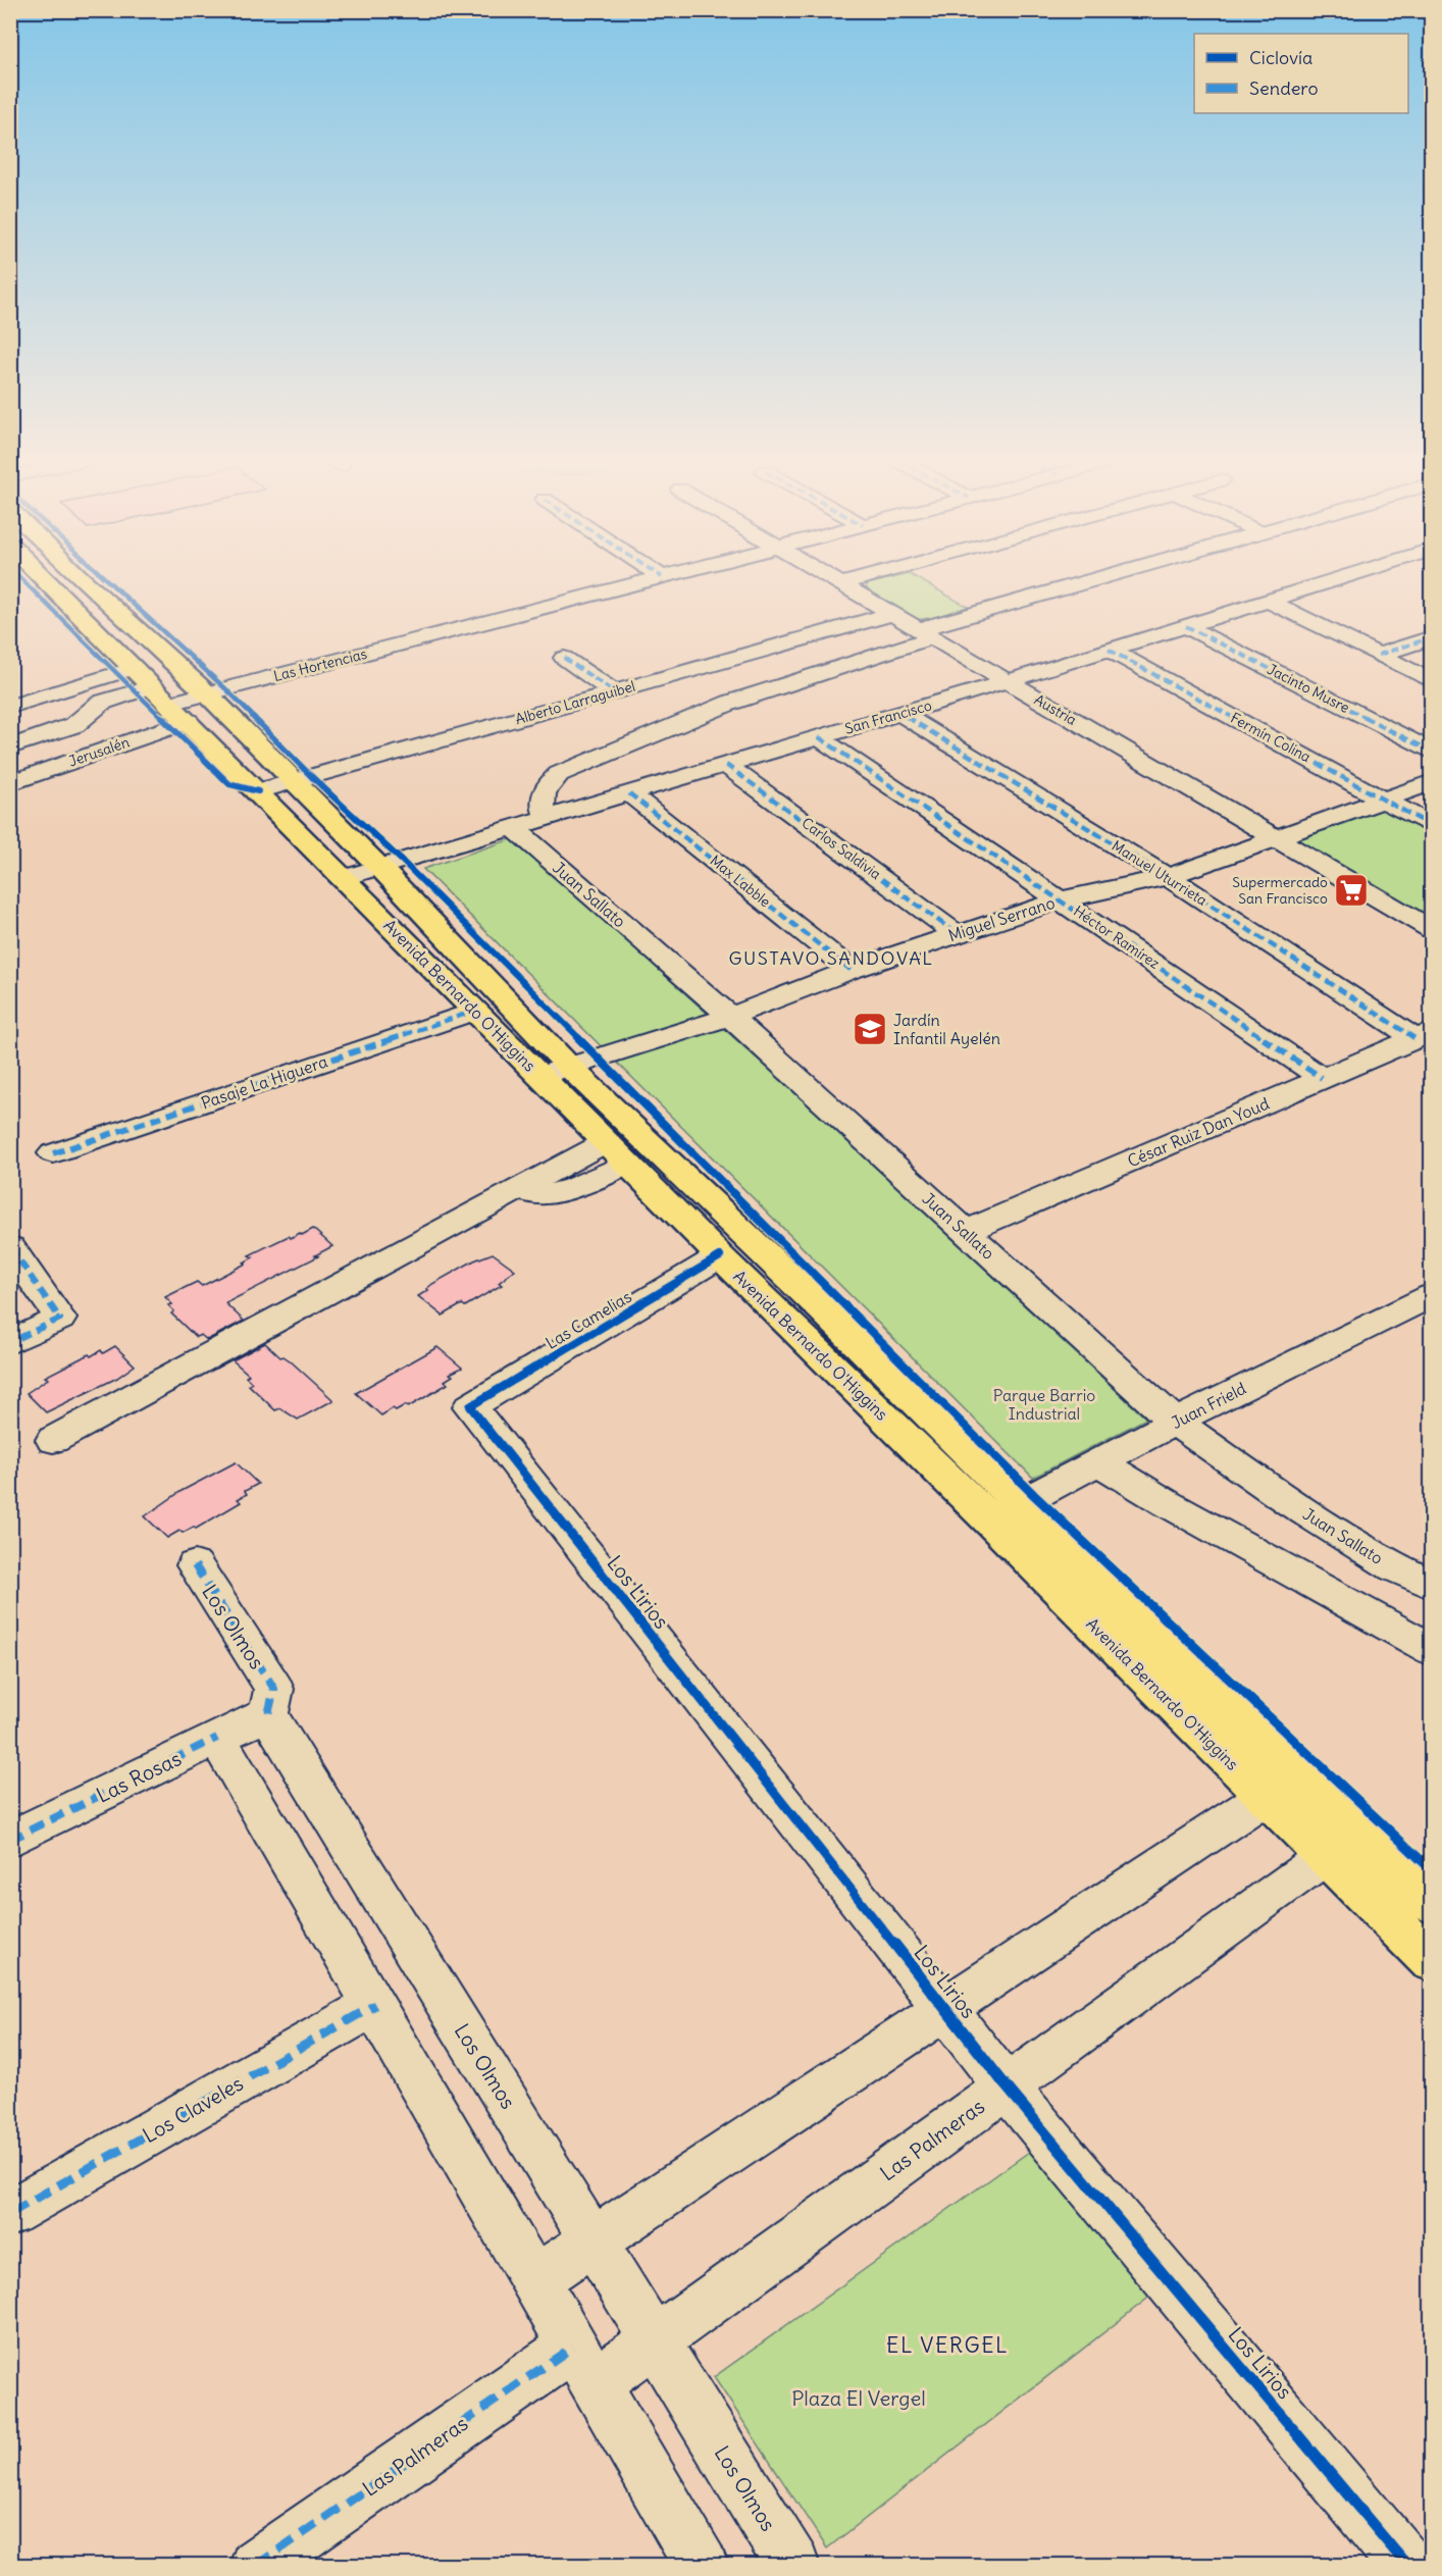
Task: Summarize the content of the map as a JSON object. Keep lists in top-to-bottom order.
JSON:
{
  "streets": {
    "main road": ["Avenida Bernardo O'Higgins"],
    "street": [
      "Las Hortencias",
      "Jacinto Musre",
      "Alberto Larraguibel",
      "Austria",
      "San Francisco",
      "Fermín Colina",
      "Jerusalén",
      "Carlos Saldivia",
      "Manuel Uturrieta",
      "Max Labble",
      "Juan Sallato",
      "Miguel Serrano",
      "Héctor Ramírez",
      "Pasaje La Higuera",
      "César Ruiz Dan Youd",
      "Las Camelias",
      "Juan Frield",
      "Los Lirios",
      "Los Olmos",
      "Las Rosas",
      "Los Claveles",
      "Las Palmeras"
    ]
  },
  "crossings": [
    ["Las Hortencias", "Jerusalén"],
    ["Las Hortencias", "Avenida Bernardo O'Higgins"],
    ["Jacinto Musre", "San Francisco"],
    ["Alberto Larraguibel", "Austria"],
    ["Alberto Larraguibel", "Avenida Bernardo O'Higgins"],
    ["Austria", "San Francisco"],
    ["Austria", "Miguel Serrano"],
    ["San Francisco", "Fermín Colina"],
    ["San Francisco", "Carlos Saldivia"],
    ["San Francisco", "Manuel Uturrieta"],
    ["San Francisco", "Max Labble"],
    ["San Francisco", "Juan Sallato"],
    ["San Francisco", "Héctor Ramírez"],
    ["San Francisco", "Avenida Bernardo O'Higgins"],
    ["Fermín Colina", "Miguel Serrano"],
    ["Jerusalén", "Avenida Bernardo O'Higgins"],
    ["Carlos Saldivia", "Miguel Serrano"],
    ["Manuel Uturrieta", "Miguel Serrano"],
    ["Manuel Uturrieta", "César Ruiz Dan Youd"],
    ["Max Labble", "Miguel Serrano"],
    ["Juan Sallato", "Miguel Serrano"],
    ["Juan Sallato", "César Ruiz Dan Youd"],
    ["Juan Sallato", "Juan Frield"],
    ["Miguel Serrano", "Héctor Ramírez"],
    ["Miguel Serrano", "Avenida Bernardo O'Higgins"],
    ["Héctor Ramírez", "César Ruiz Dan Youd"],
    ["Avenida Bernardo O'Higgins", "Pasaje La Higuera"],
    ["Avenida Bernardo O'Higgins", "Las Camelias"],
    ["Avenida Bernardo O'Higgins", "Juan Frield"],
    ["Avenida Bernardo O'Higgins", "Las Palmeras"],
    ["Las Camelias", "Los Lirios"],
    ["Los Lirios", "Las Palmeras"],
    ["Los Olmos", "Las Rosas"],
    ["Los Olmos", "Las Palmeras"]
  ],
  "districts": ["GUSTAVO SANDOVAL", "EL VERGEL"],
  "parks": ["Parque Barrio Industrial", "Plaza El Vergel"],
  "places": {
    "supermarket": ["Supermercado San Francisco"],
    "school or university": ["Jardín Infantil Ayelén"]
  },
  "legend": ["Ciclovía", "Sendero"]
}
